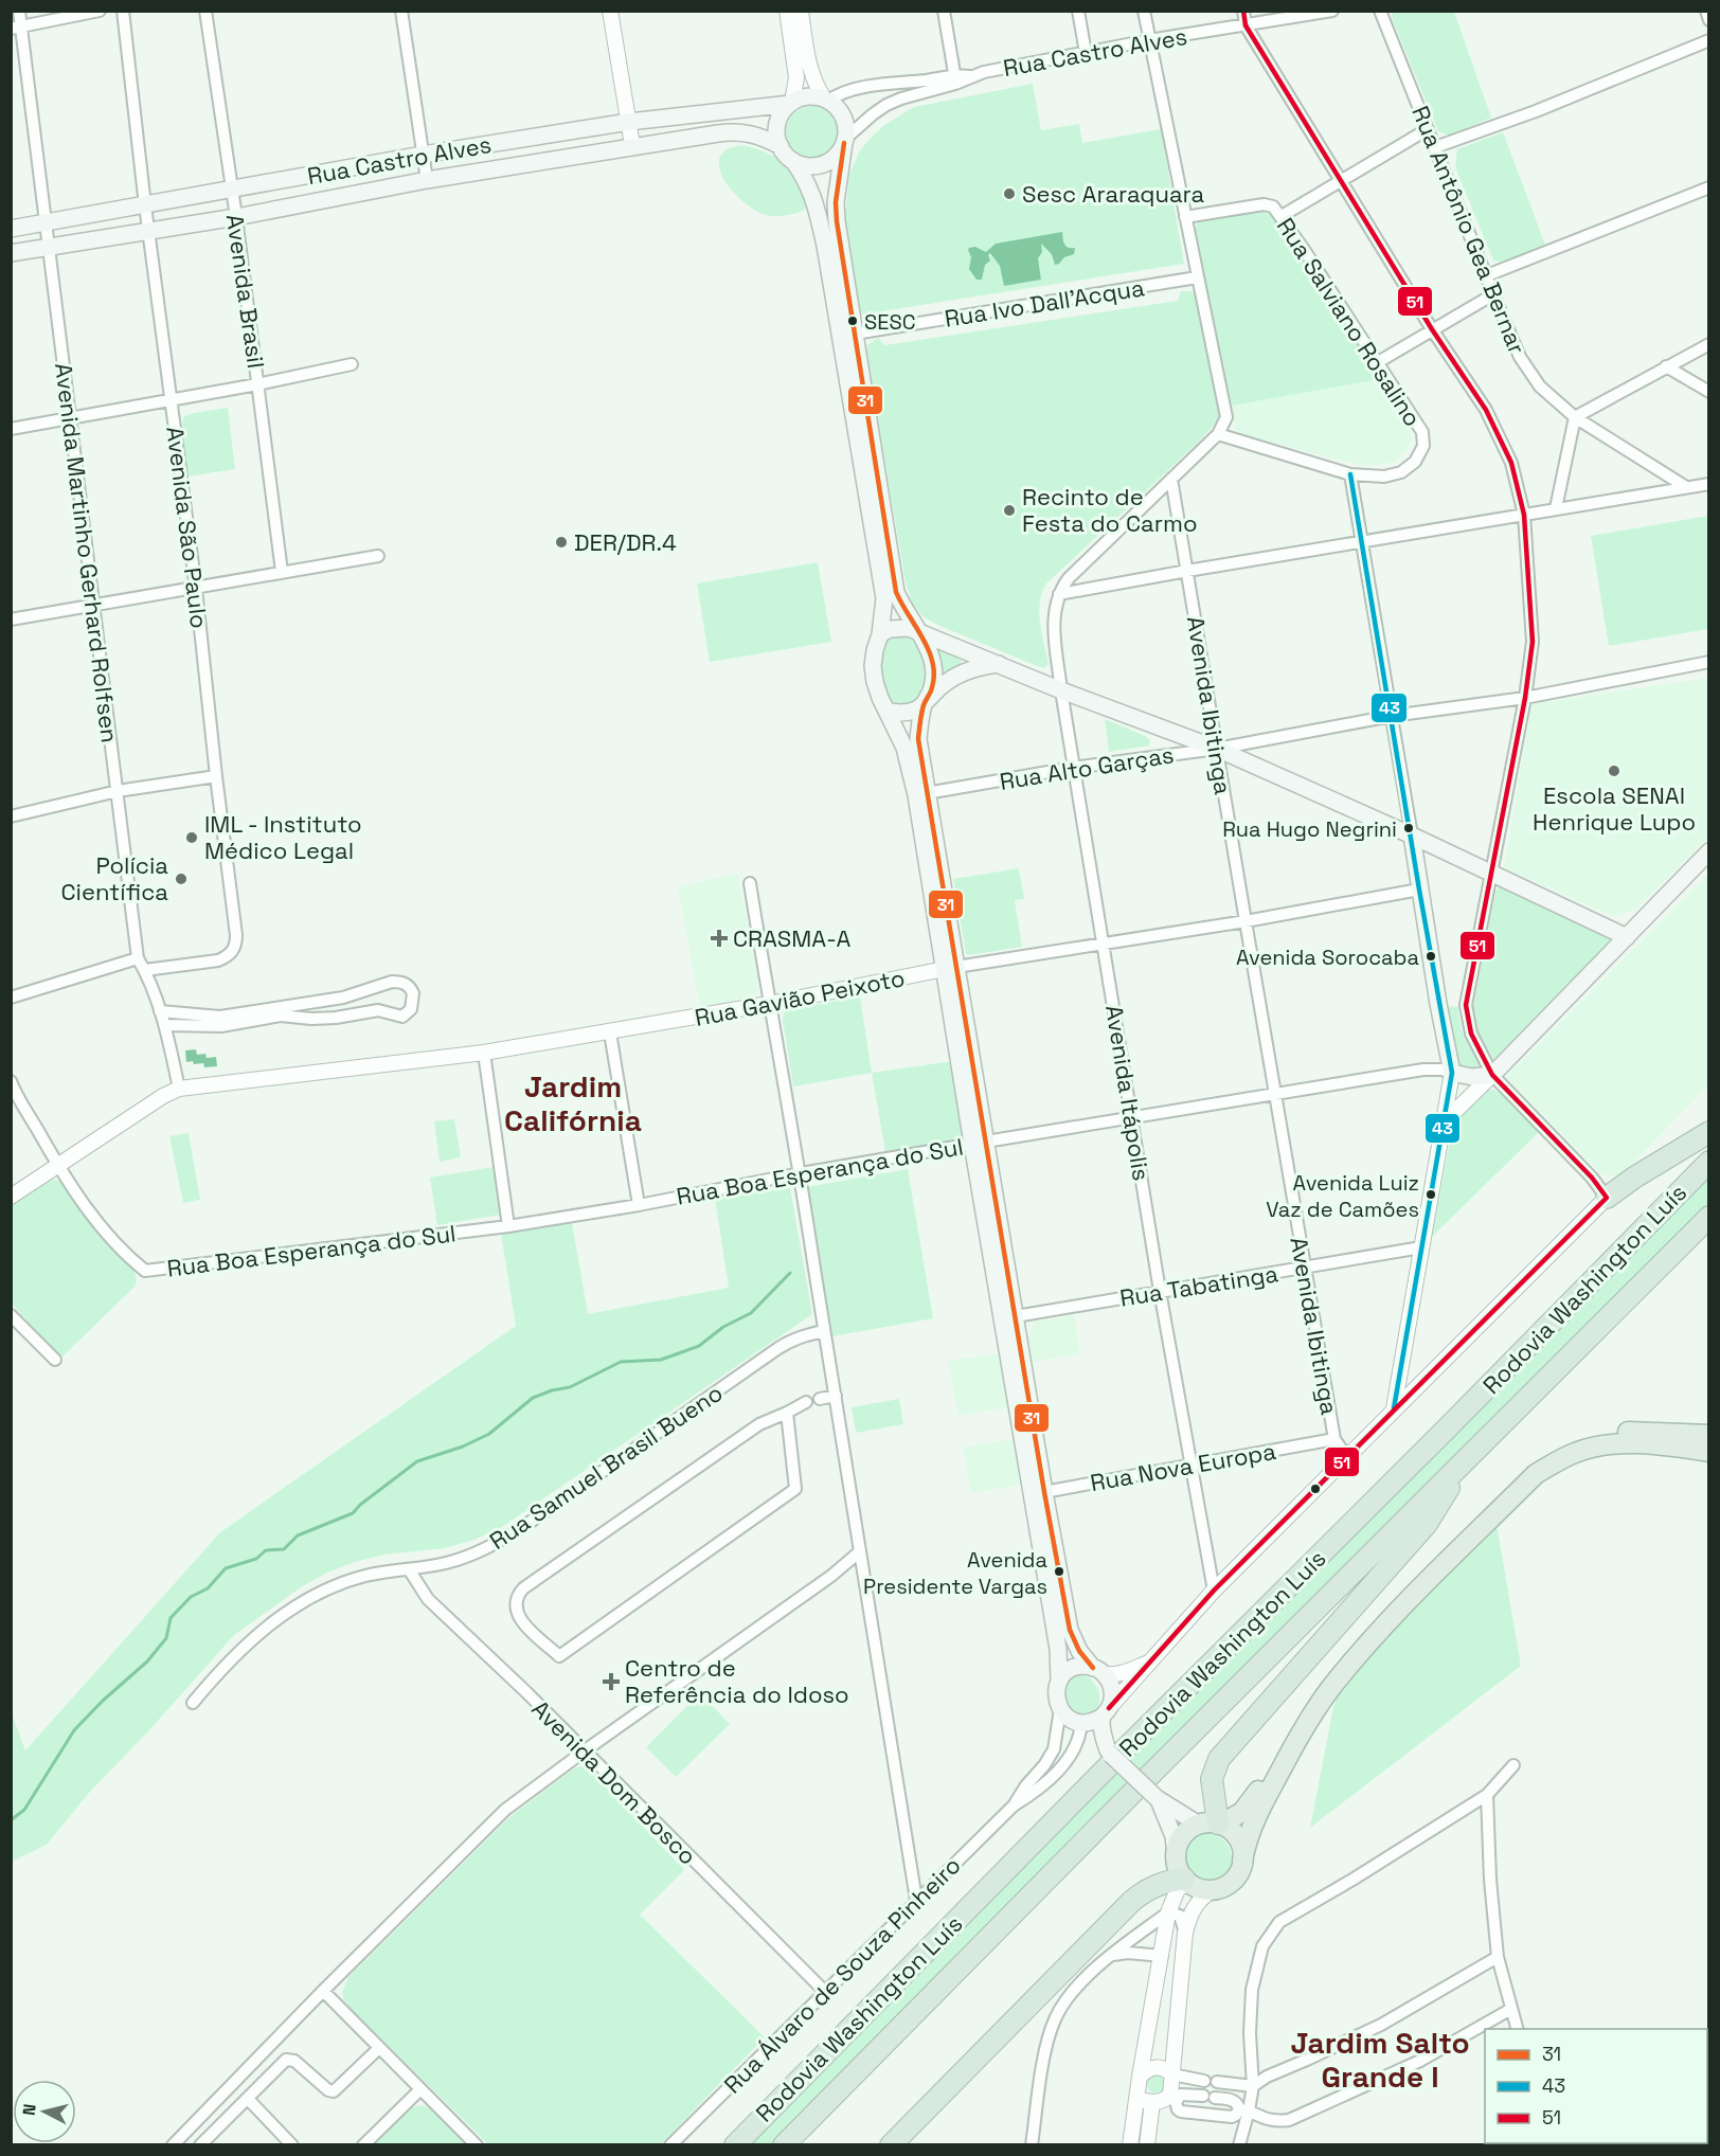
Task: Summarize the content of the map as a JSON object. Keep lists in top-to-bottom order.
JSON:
{
  "streets": {
    "highway": ["Rodovia Washington Luís"],
    "main road": ["Rua Castro Alves", "Rua Boa Esperança do Sul"],
    "street": [
      "Rua Antônio Gea Bernar",
      "Avenida Brasil",
      "Rua Ivo Dall'Acqua",
      "Rua Salviano Rosalino",
      "Avenida São Paulo",
      "Avenida Martinho Gerhard Rolfsen",
      "Avenida Ibitinga",
      "Rua Alto Garças",
      "Rua Gavião Peixoto",
      "Avenida Itápolis",
      "Rua Tabatinga",
      "Rua Samuel Brasil Bueno",
      "Rua Nova Europa",
      "Avenida Dom Bosco",
      "Rua Álvaro de Souza Pinheiro"
    ]
  },
  "crossings": [
    ["Rua Castro Alves", "Avenida Brasil"],
    ["Rua Castro Alves", "Avenida São Paulo"],
    ["Rua Castro Alves", "Avenida Martinho Gerhard Rolfsen"],
    ["Avenida São Paulo", "Avenida Martinho Gerhard Rolfsen"],
    ["Avenida Martinho Gerhard Rolfsen", "Rua Gavião Peixoto"],
    ["Avenida Ibitinga", "Rua Alto Garças"],
    ["Avenida Ibitinga", "Rua Gavião Peixoto"],
    ["Avenida Ibitinga", "Rua Boa Esperança do Sul"],
    ["Avenida Ibitinga", "Rua Tabatinga"],
    ["Avenida Ibitinga", "Rua Nova Europa"],
    ["Rua Alto Garças", "Avenida Itápolis"],
    ["Rua Gavião Peixoto", "Avenida Itápolis"],
    ["Avenida Itápolis", "Rua Boa Esperança do Sul"],
    ["Avenida Itápolis", "Rua Tabatinga"],
    ["Avenida Itápolis", "Rua Nova Europa"],
    ["Rua Samuel Brasil Bueno", "Avenida Dom Bosco"],
    ["Avenida Dom Bosco", "Rua Álvaro de Souza Pinheiro"]
  ],
  "districts": ["Jardim Califórnia", "Jardim Salto Grande I"],
  "places": {
    "other": [
      "Sesc Araraquara",
      "SESC",
      "Recinto de Festa do Carmo",
      "DER/DR.4",
      "Escola SENAI Henrique Lupo",
      "Rua Hugo Negrini",
      "IML - Instituto Médico Legal",
      "Polícia Científica",
      "Avenida Sorocaba",
      "Avenida Luiz Vaz de Camões",
      "Avenida Presidente Vargas"
    ],
    "health": ["CRASMA-A", "Centro de Referência do Idoso"]
  },
  "lines": ["transit line 51", "transit line 31", "transit line 43"],
  "legend": ["31", "43", "51"],
  "north": "left"
}
